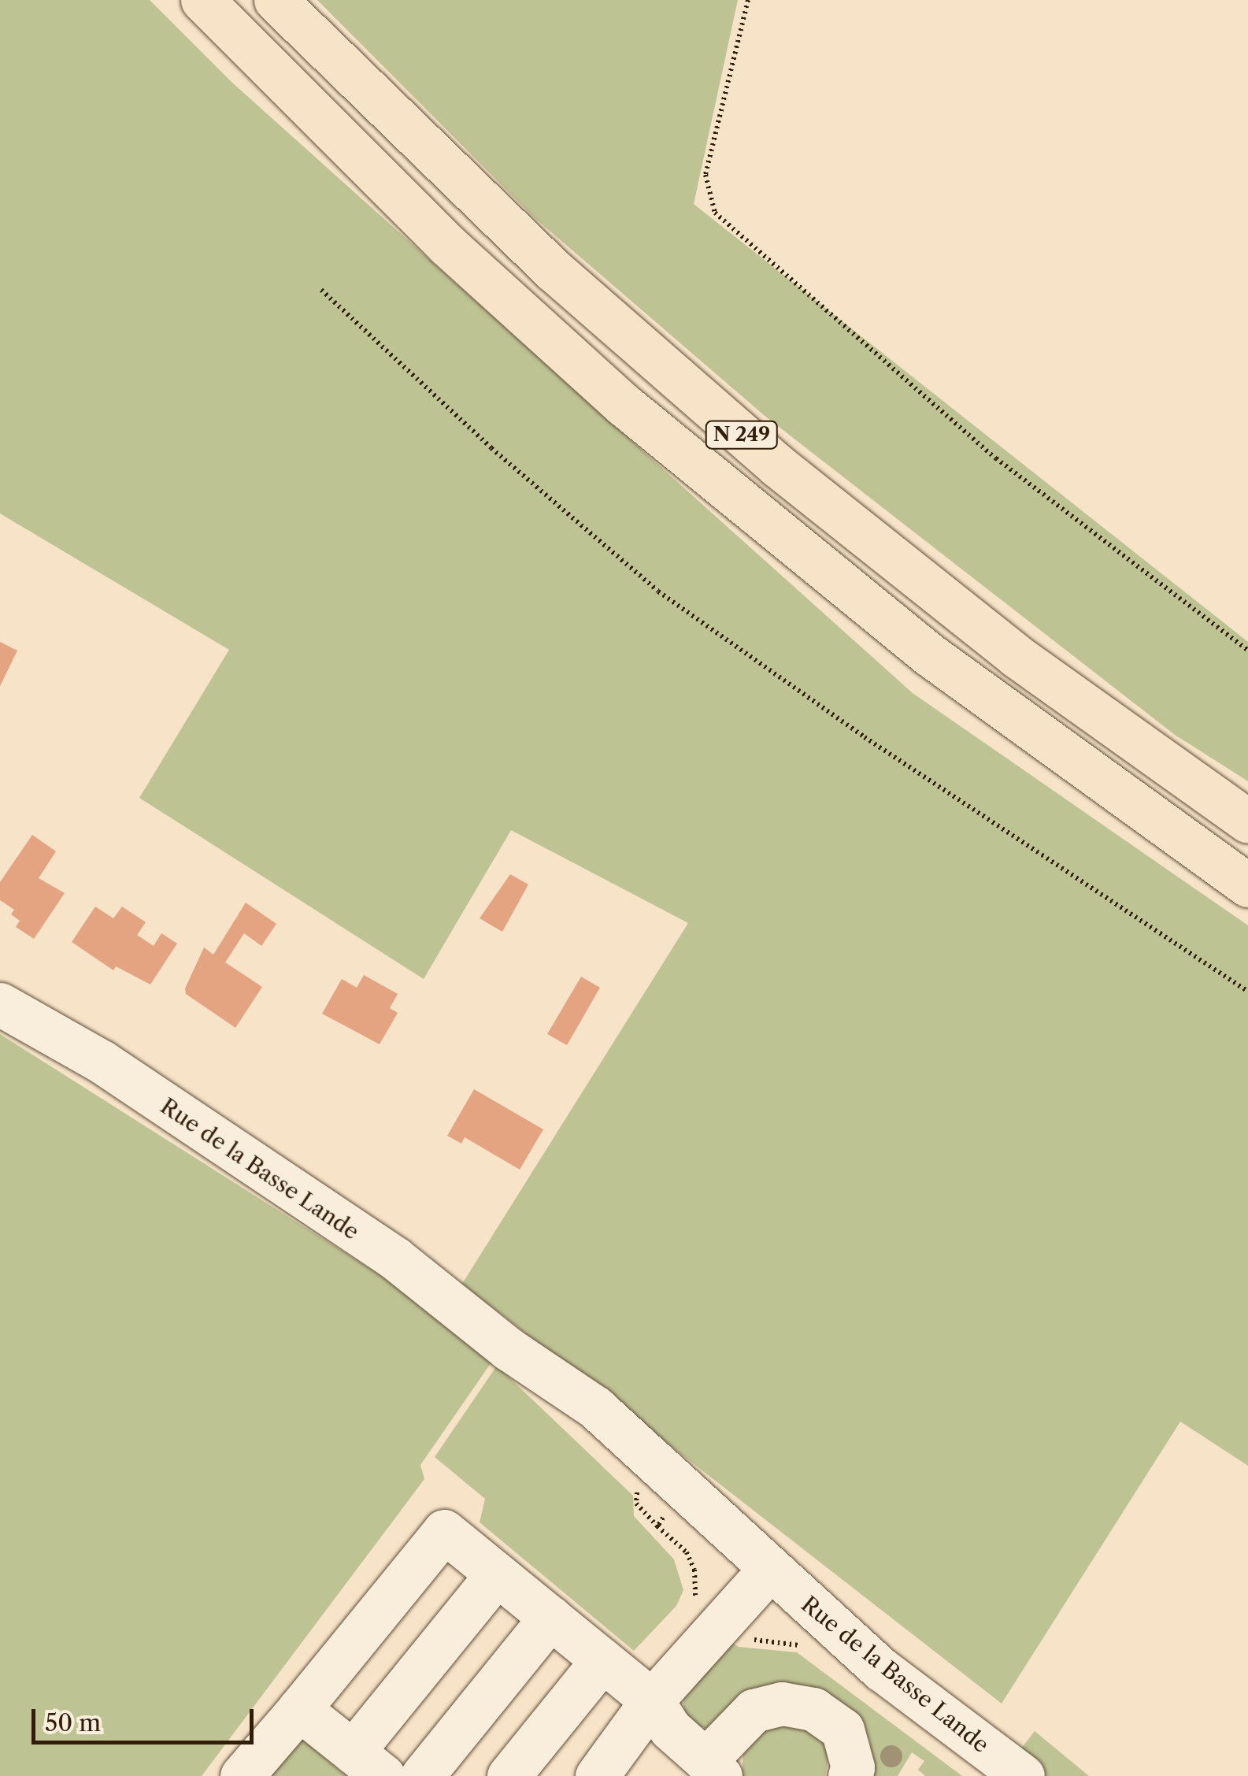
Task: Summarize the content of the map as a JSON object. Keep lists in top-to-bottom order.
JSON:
{
  "streets": {
    "highway": ["N 249"],
    "street": ["Rue de la Basse Lande"]
  },
  "scale_bar": "50 m"
}
